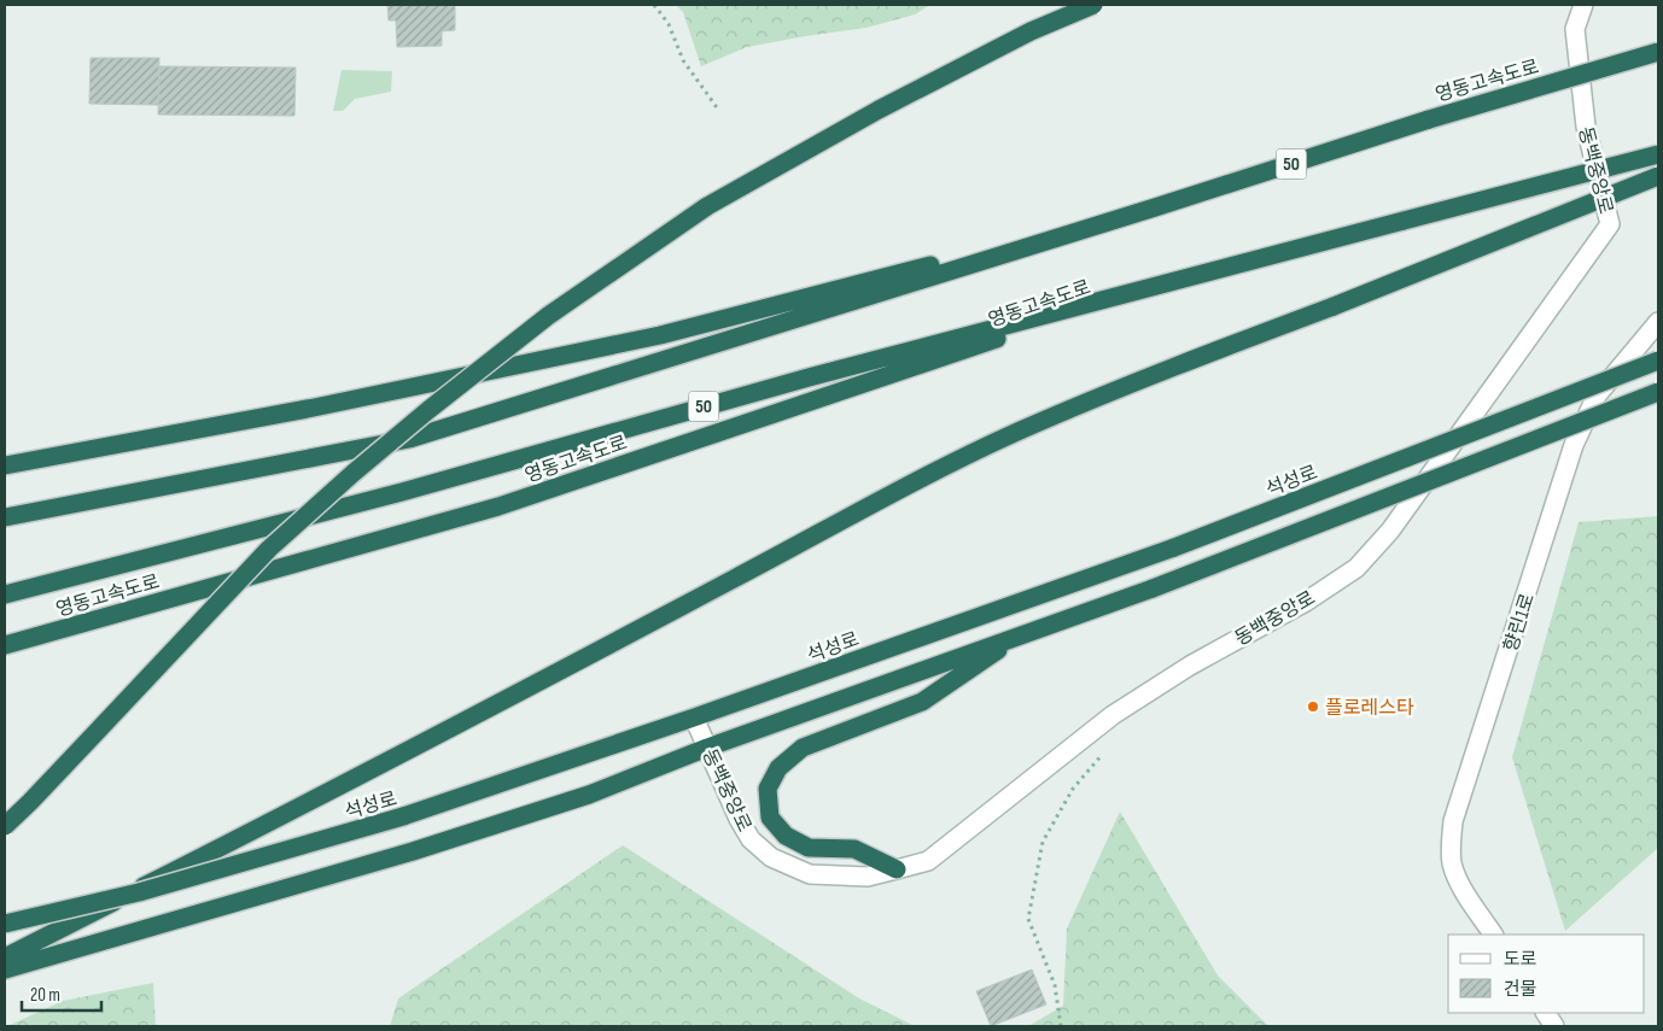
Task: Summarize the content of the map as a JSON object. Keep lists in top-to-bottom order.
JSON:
{
  "streets": {
    "highway": ["영동고속도로", "50", "석성로"],
    "street": ["동백중앙로", "향린1로"]
  },
  "crossings": [
    ["동백중앙로", "석성로"]
  ],
  "places": ["플로레스타"],
  "legend": ["도로", "건물"],
  "scale_bar": "20 m"
}
